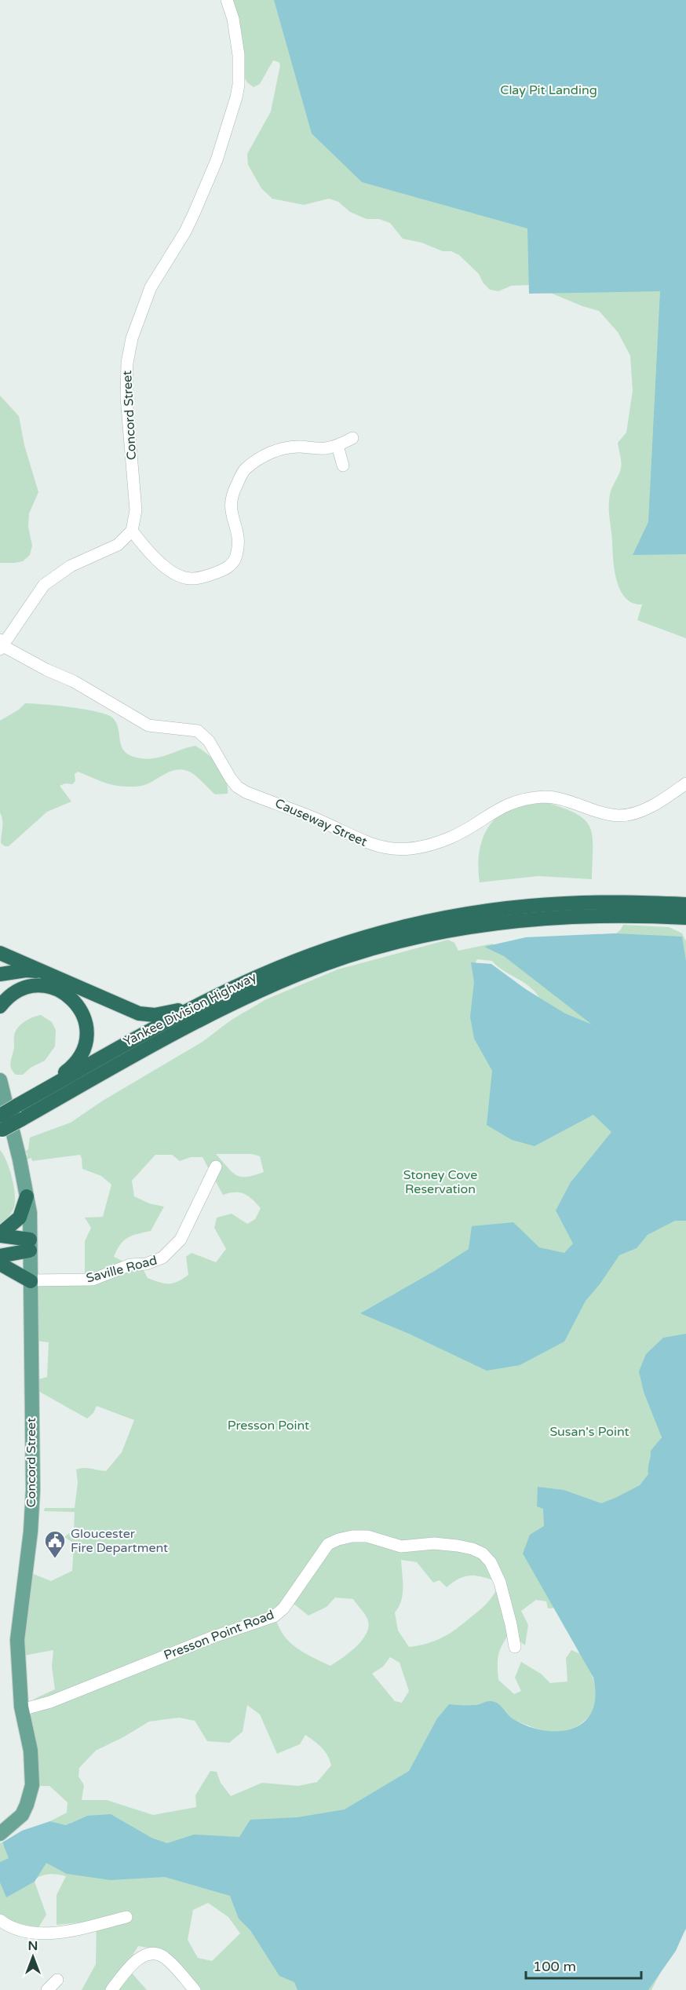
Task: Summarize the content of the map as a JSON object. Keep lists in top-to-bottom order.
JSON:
{
  "streets": {
    "highway": ["Yankee Division Highway"],
    "main road": ["Concord Street"],
    "street": ["Causeway Street", "Saville Road", "Presson Point Road"]
  },
  "crossings": [
    ["Concord Street", "Saville Road"],
    ["Concord Street", "Presson Point Road"]
  ],
  "parks": [
    "Clay Pit Landing",
    "Stoney Cove Reservation",
    "Presson Point",
    "Susan's Point"
  ],
  "places": {
    "public building": ["Gloucester Fire Department"]
  },
  "scale_bar": "100 m",
  "north": "top"
}
